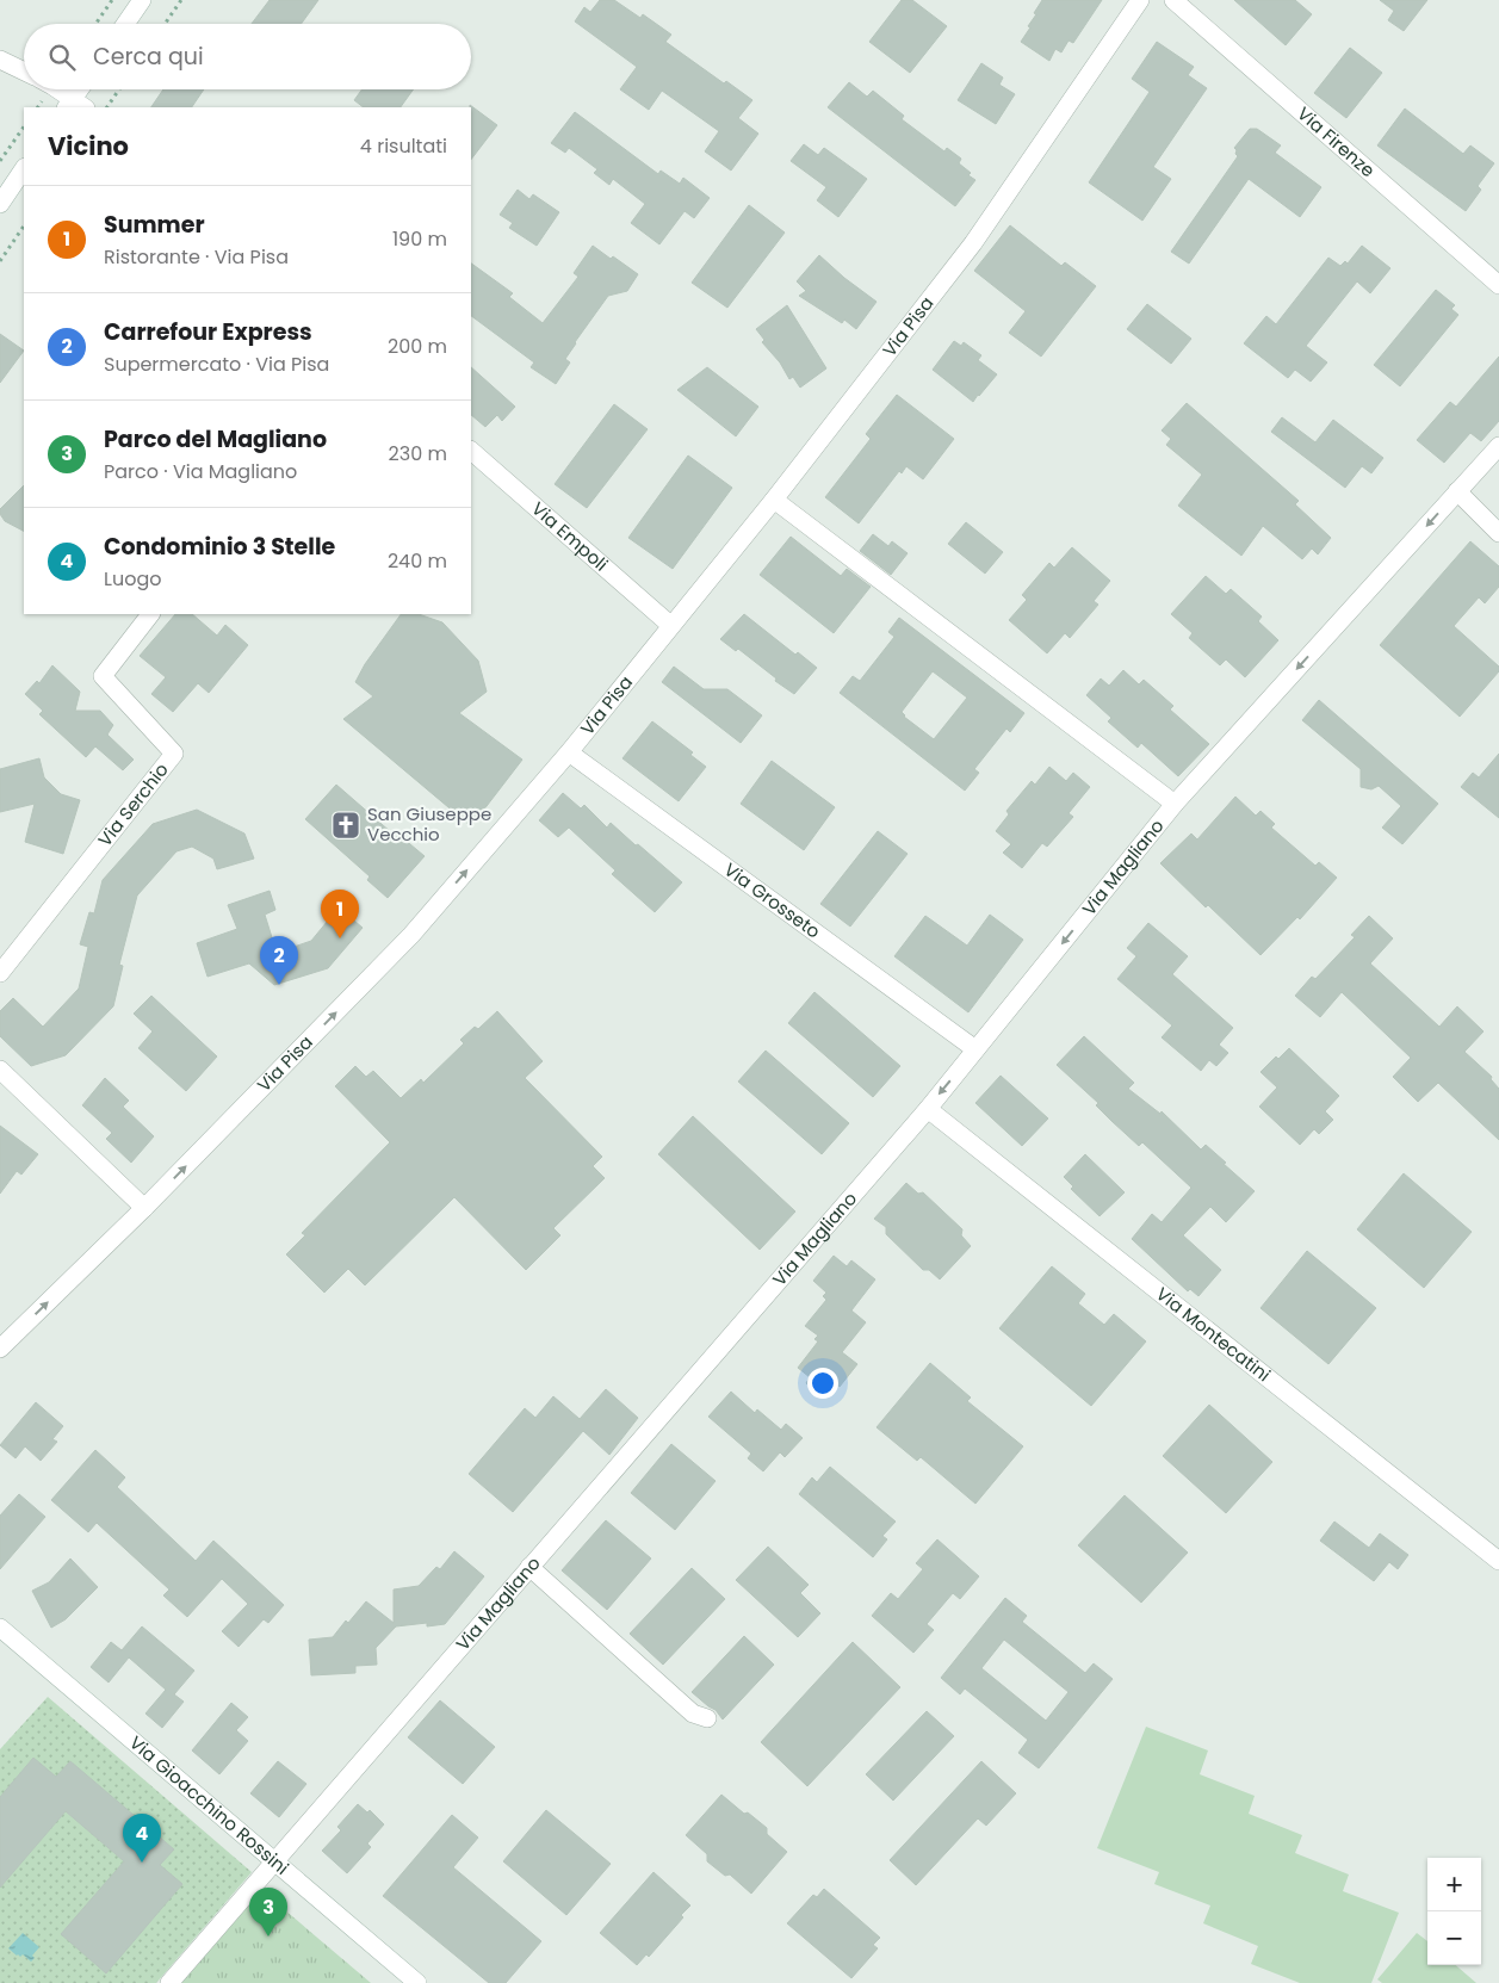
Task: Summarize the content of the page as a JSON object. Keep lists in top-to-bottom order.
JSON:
{
  "streets": {
    "street": [
      "Via Firenze",
      "Via Pisa",
      "Via Empoli",
      "Via Serchio",
      "Via Magliano",
      "Via Grosseto",
      "Via Montecatini",
      "Via Gioacchino Rossini"
    ]
  },
  "crossings": [
    ["Via Pisa", "Via Empoli"],
    ["Via Pisa", "Via Grosseto"],
    ["Via Magliano", "Via Grosseto"],
    ["Via Magliano", "Via Montecatini"],
    ["Via Magliano", "Via Gioacchino Rossini"]
  ],
  "one_way": ["Via Pisa", "Via Magliano"],
  "places": {
    "church": ["San Giuseppe Vecchio"]
  },
  "page": {
    "search": "Cerca qui",
    "heading": ["Vicino", "4 risultati"],
    "list": [
      {
        "mark": "1",
        "name": "Summer",
        "note": "Ristorante · Via Pisa",
        "value": "190 m"
      },
      {
        "mark": "2",
        "name": "Carrefour Express",
        "note": "Supermercato · Via Pisa",
        "value": "200 m"
      },
      {
        "mark": "3",
        "name": "Parco del Magliano",
        "note": "Parco · Via Magliano",
        "value": "230 m"
      },
      {
        "mark": "4",
        "name": "Condominio 3 Stelle",
        "note": "Luogo",
        "value": "240 m"
      }
    ],
    "pins": [
      "1",
      "2",
      "4",
      "3"
    ],
    "map_buttons": ["+", "−"]
  }
}
